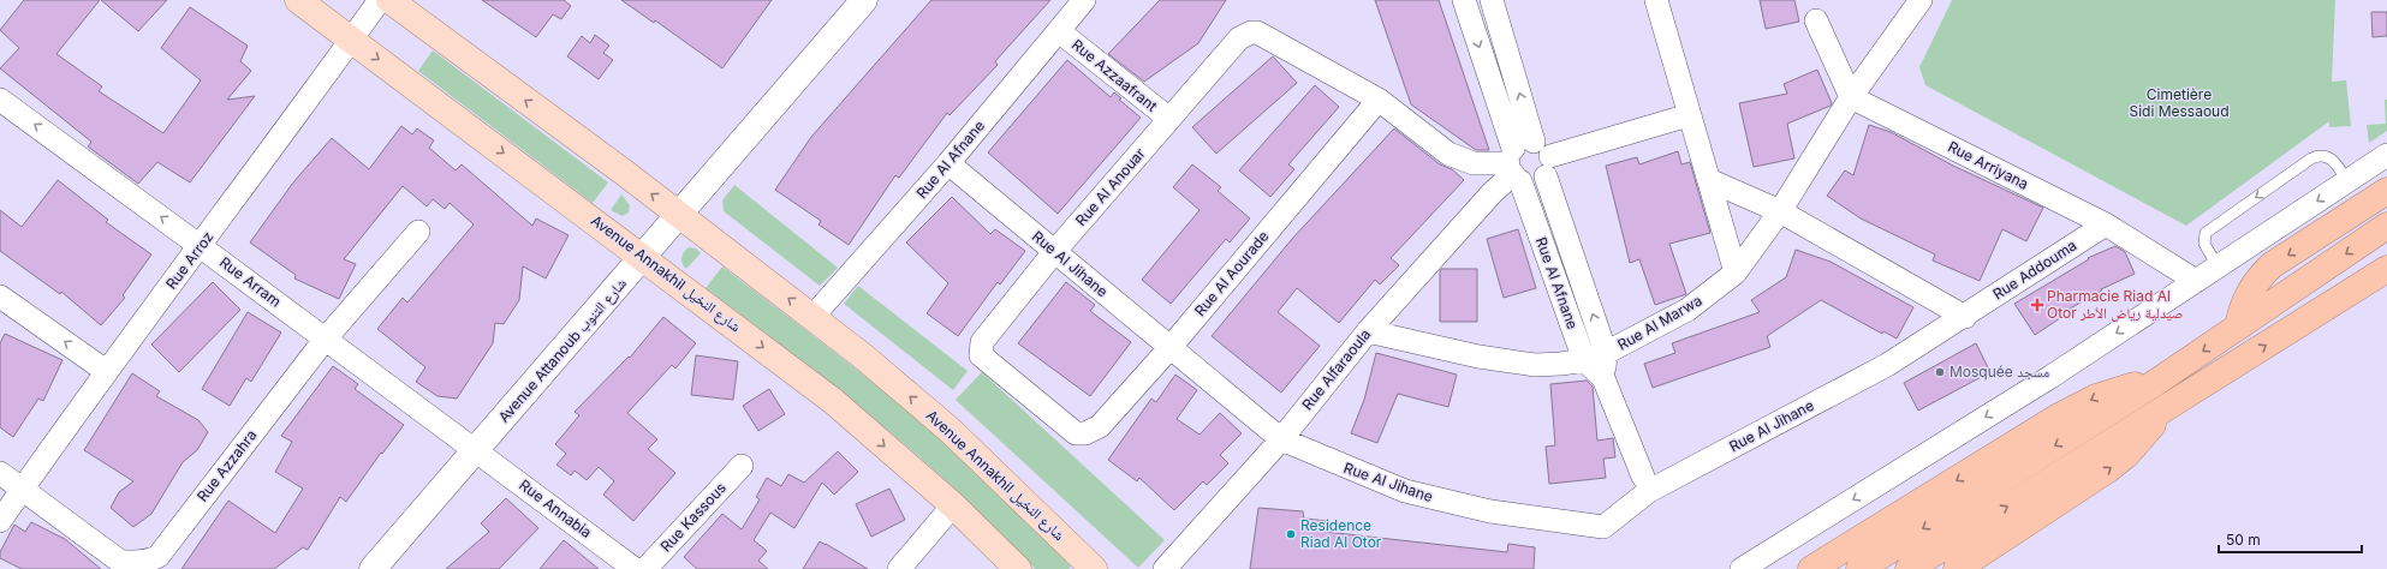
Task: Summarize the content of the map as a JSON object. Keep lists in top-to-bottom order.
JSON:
{
  "streets": {
    "main road": ["Avenue Annakhil شارع النخيل"],
    "street": [
      "Rue Azzaafrant",
      "Rue Al Afnane",
      "Rue Arriyana",
      "Rue Al Anouar",
      "Rue Arroz",
      "Rue Al Jihane",
      "Rue Addouma",
      "Rue Al Aourade",
      "Rue Arram",
      "Rue Al Marwa",
      "Avenue Attanoub شارع التنوب",
      "Rue Alfaraoula",
      "Rue Azzahra",
      "Rue Annabia",
      "Rue Kassous"
    ]
  },
  "crossings": [
    ["Rue Azzaafrant", "Rue Al Afnane"],
    ["Rue Azzaafrant", "Rue Al Anouar"],
    ["Rue Al Afnane", "Rue Al Jihane"],
    ["Rue Al Afnane", "Avenue Annakhil شارع النخيل"],
    ["Rue Al Afnane", "Rue Al Marwa"],
    ["Rue Al Afnane", "Rue Alfaraoula"],
    ["Rue Arriyana", "Rue Addouma"],
    ["Rue Arriyana", "Rue Al Marwa"],
    ["Rue Al Anouar", "Rue Al Jihane"],
    ["Rue Al Anouar", "Rue Al Aourade"],
    ["Rue Arroz", "Avenue Annakhil شارع النخيل"],
    ["Rue Arroz", "Rue Arram"],
    ["Rue Arroz", "Rue Azzahra"],
    ["Rue Al Jihane", "Rue Addouma"],
    ["Rue Al Jihane", "Rue Al Aourade"],
    ["Rue Al Jihane", "Rue Alfaraoula"],
    ["Avenue Annakhil شارع النخيل", "Avenue Attanoub شارع التنوب"],
    ["Rue Arram", "Avenue Attanoub شارع التنوب"],
    ["Rue Arram", "Rue Azzahra"],
    ["Rue Arram", "Rue Annabia"],
    ["Rue Al Marwa", "Rue Alfaraoula"],
    ["Avenue Attanoub شارع التنوب", "Rue Annabia"]
  ],
  "parks": ["Cimetière Sidi Messaoud"],
  "places": {
    "health": ["Pharmacie Riad Al Otor صيدلية رياض الأطر"],
    "other": ["Mosquée مسجد", "Residence Riad Al Otor"]
  },
  "scale_bar": "50 m"
}
